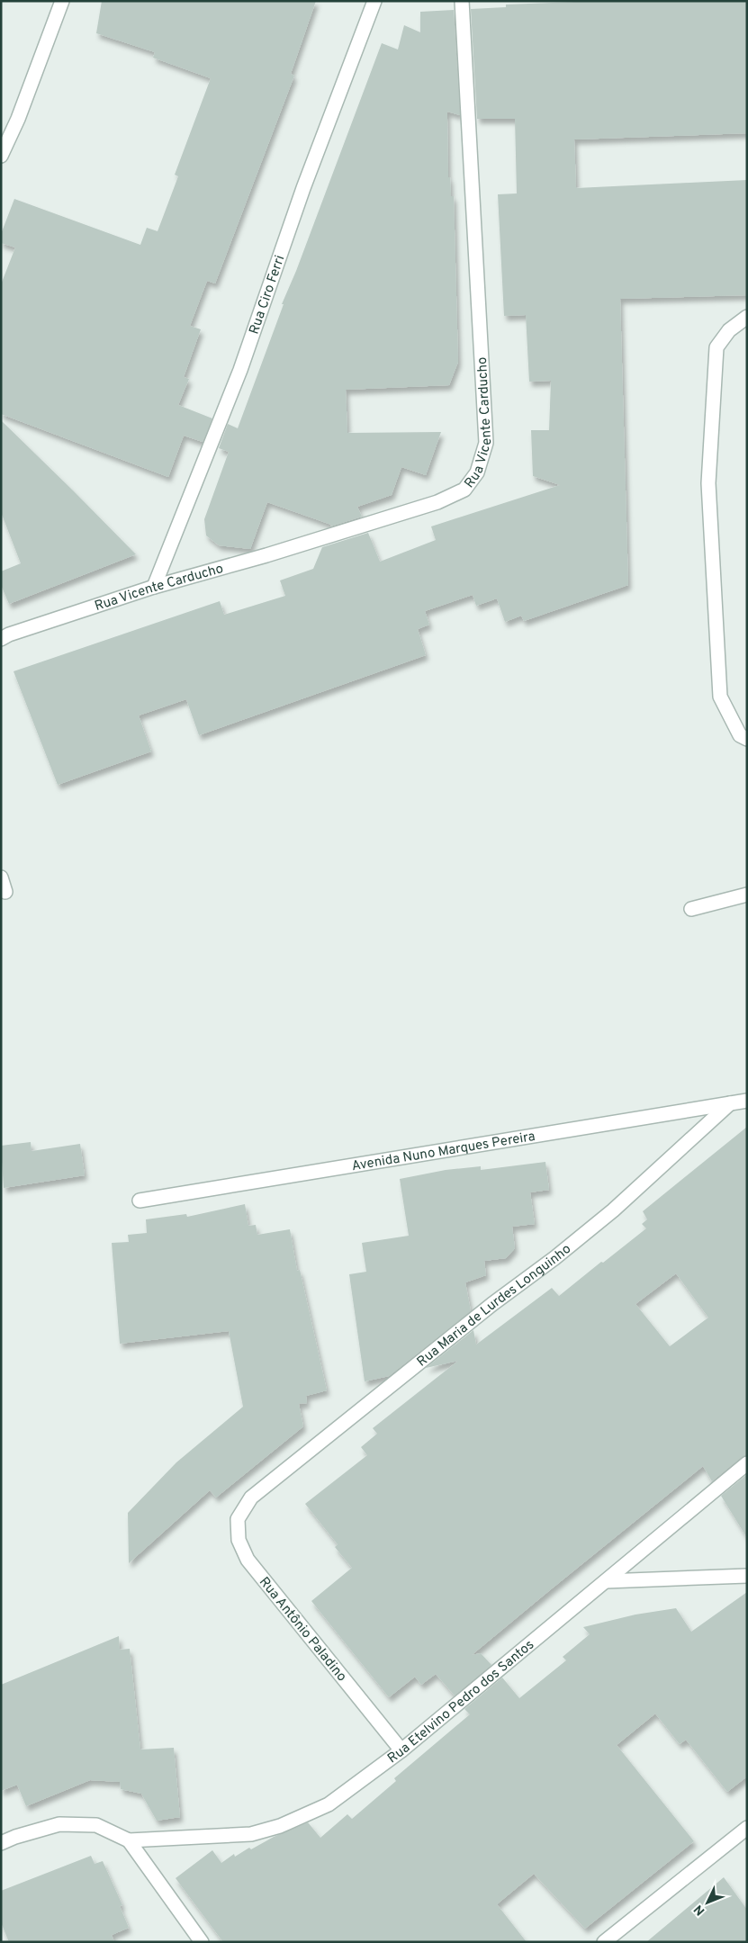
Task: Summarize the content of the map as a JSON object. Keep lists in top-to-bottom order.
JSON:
{
  "streets": {
    "street": [
      "Rua Ciro Ferri",
      "Rua Vicente Carducho",
      "Avenida Nuno Marques Pereira",
      "Rua Maria de Lurdes Longuinho",
      "Rua Antônio Paladino",
      "Rua Etelvino Pedro dos Santos"
    ]
  },
  "crossings": [
    ["Rua Ciro Ferri", "Rua Vicente Carducho"],
    ["Avenida Nuno Marques Pereira", "Rua Maria de Lurdes Longuinho"],
    ["Rua Maria de Lurdes Longuinho", "Rua Antônio Paladino"],
    ["Rua Antônio Paladino", "Rua Etelvino Pedro dos Santos"]
  ],
  "north": "bottom left"
}
